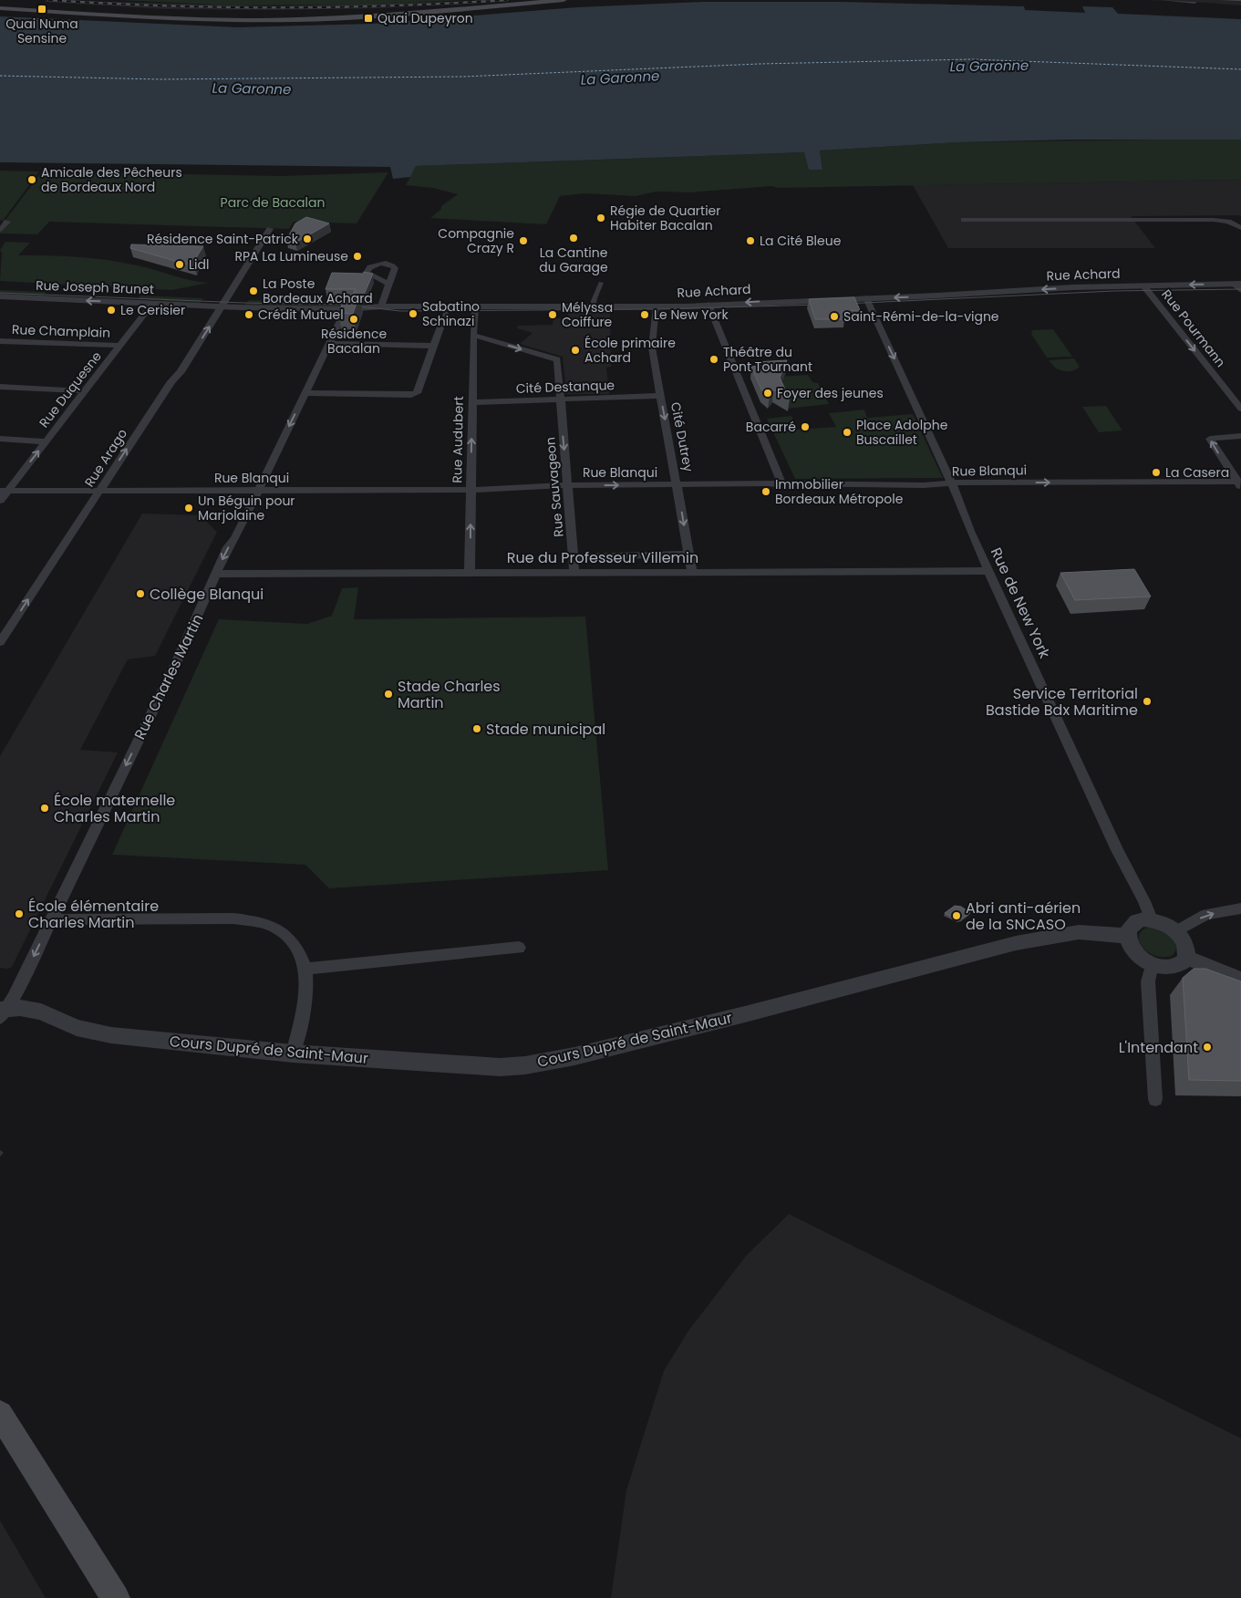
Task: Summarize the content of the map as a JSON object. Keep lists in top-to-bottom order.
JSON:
{
  "streets": {
    "street": [
      "Rue Achard",
      "Rue Joseph Brunet",
      "Rue Pourmann",
      "Rue Champlain",
      "Cité Destanque",
      "Rue Duquesne",
      "Cité Dutrey",
      "Rue Audubert",
      "Rue Arago",
      "Rue Blanqui",
      "Rue Sauvageon",
      "Rue du Professeur Villemin",
      "Rue de New York",
      "Rue Charles Martin",
      "Cours Dupré de Saint-Maur"
    ]
  },
  "crossings": [
    ["Rue Achard", "Rue Joseph Brunet"],
    ["Rue Achard", "Rue Pourmann"],
    ["Rue Achard", "Cité Dutrey"],
    ["Rue Achard", "Rue Audubert"],
    ["Rue Achard", "Rue Arago"],
    ["Rue Achard", "Rue de New York"],
    ["Rue Achard", "Rue Charles Martin"],
    ["Rue Joseph Brunet", "Rue Duquesne"],
    ["Rue Champlain", "Rue Duquesne"],
    ["Cité Destanque", "Cité Dutrey"],
    ["Cité Destanque", "Rue Audubert"],
    ["Cité Destanque", "Rue Sauvageon"],
    ["Rue Duquesne", "Rue Blanqui"],
    ["Cité Dutrey", "Rue Blanqui"],
    ["Cité Dutrey", "Rue du Professeur Villemin"],
    ["Rue Audubert", "Rue Blanqui"],
    ["Rue Audubert", "Rue Sauvageon"],
    ["Rue Audubert", "Rue du Professeur Villemin"],
    ["Rue Arago", "Rue Blanqui"],
    ["Rue Blanqui", "Rue Sauvageon"],
    ["Rue Blanqui", "Rue de New York"],
    ["Rue Blanqui", "Rue Charles Martin"],
    ["Rue Sauvageon", "Rue du Professeur Villemin"],
    ["Rue du Professeur Villemin", "Rue de New York"],
    ["Rue du Professeur Villemin", "Rue Charles Martin"],
    ["Rue de New York", "Cours Dupré de Saint-Maur"],
    ["Rue Charles Martin", "Cours Dupré de Saint-Maur"]
  ],
  "one_way": [
    "Rue Pourmann",
    "Rue Audubert",
    "Rue Arago",
    "Rue Sauvageon",
    "Rue Charles Martin"
  ],
  "water": ["La Garonne"],
  "parks": ["Parc de Bacalan"],
  "places": {
    "transit": ["Quai Numa Sensine", "Quai Dupeyron"],
    "other": [
      "Amicale des Pêcheurs de Bordeaux Nord",
      "Régie de Quartier Habiter Bacalan",
      "La Cantine du Garage",
      "Résidence Saint-Patrick",
      "Compagnie Crazy R",
      "La Cité Bleue",
      "RPA La Lumineuse",
      "Lidl",
      "La Poste Bordeaux Achard",
      "Le Cerisier",
      "Sabatino Schinazi",
      "Crédit Mutuel",
      "Mélyssa Coiffure",
      "Le New York",
      "Saint-Rémi-de-la-vigne",
      "Résidence Bacalan",
      "École primaire Achard",
      "Théâtre du Pont Tournant",
      "Foyer des jeunes",
      "Bacarré",
      "Place Adolphe Buscaillet",
      "La Casera",
      "Immobilier Bordeaux Métropole",
      "Un Béguin pour Marjolaine",
      "Collège Blanqui",
      "Stade Charles Martin",
      "Service Territorial Bastide Bdx Maritime",
      "Stade municipal",
      "École maternelle Charles Martin",
      "École élémentaire Charles Martin",
      "Abri anti-aérien de la SNCASO",
      "L'Intendant"
    ]
  }
}
